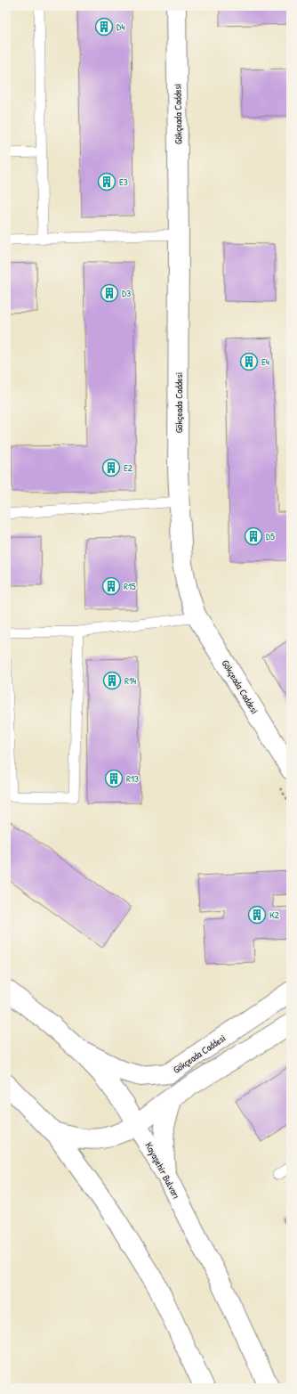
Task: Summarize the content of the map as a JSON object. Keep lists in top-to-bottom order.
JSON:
{
  "streets": {
    "street": ["Gökçeada Caddesi", "Kayaşehir Bulvarı"]
  },
  "crossings": [
    ["Gökçeada Caddesi", "Kayaşehir Bulvarı"]
  ],
  "places": {
    "building": [
      "D4",
      "E3",
      "D3",
      "E4",
      "E2",
      "D5",
      "R15",
      "R14",
      "R13",
      "K2"
    ]
  }
}
